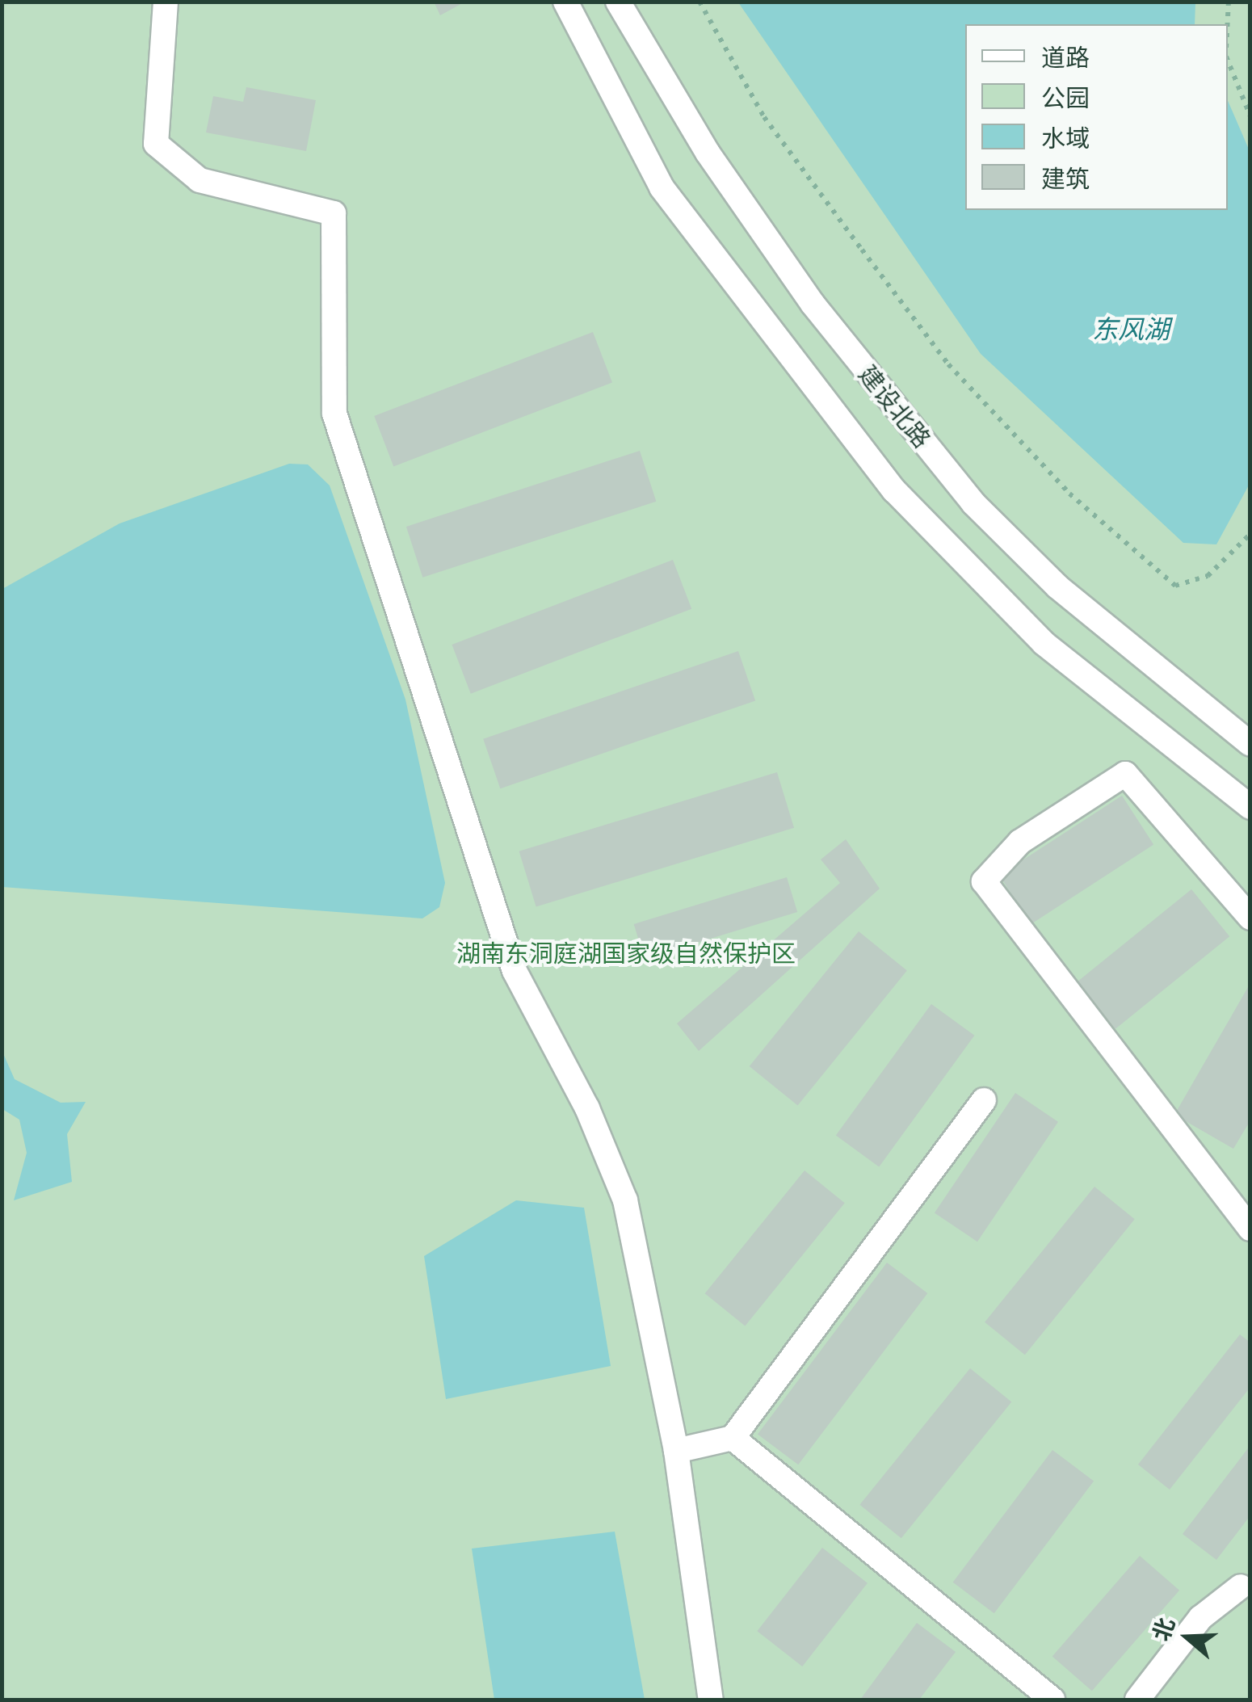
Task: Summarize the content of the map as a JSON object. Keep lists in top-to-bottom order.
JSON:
{
  "streets": {
    "street": ["建设北路"]
  },
  "water": ["东风湖"],
  "parks": ["湖南东洞庭湖国家级自然保护区"],
  "legend": [
    "道路",
    "公园",
    "水域",
    "建筑"
  ],
  "north": "left"
}
